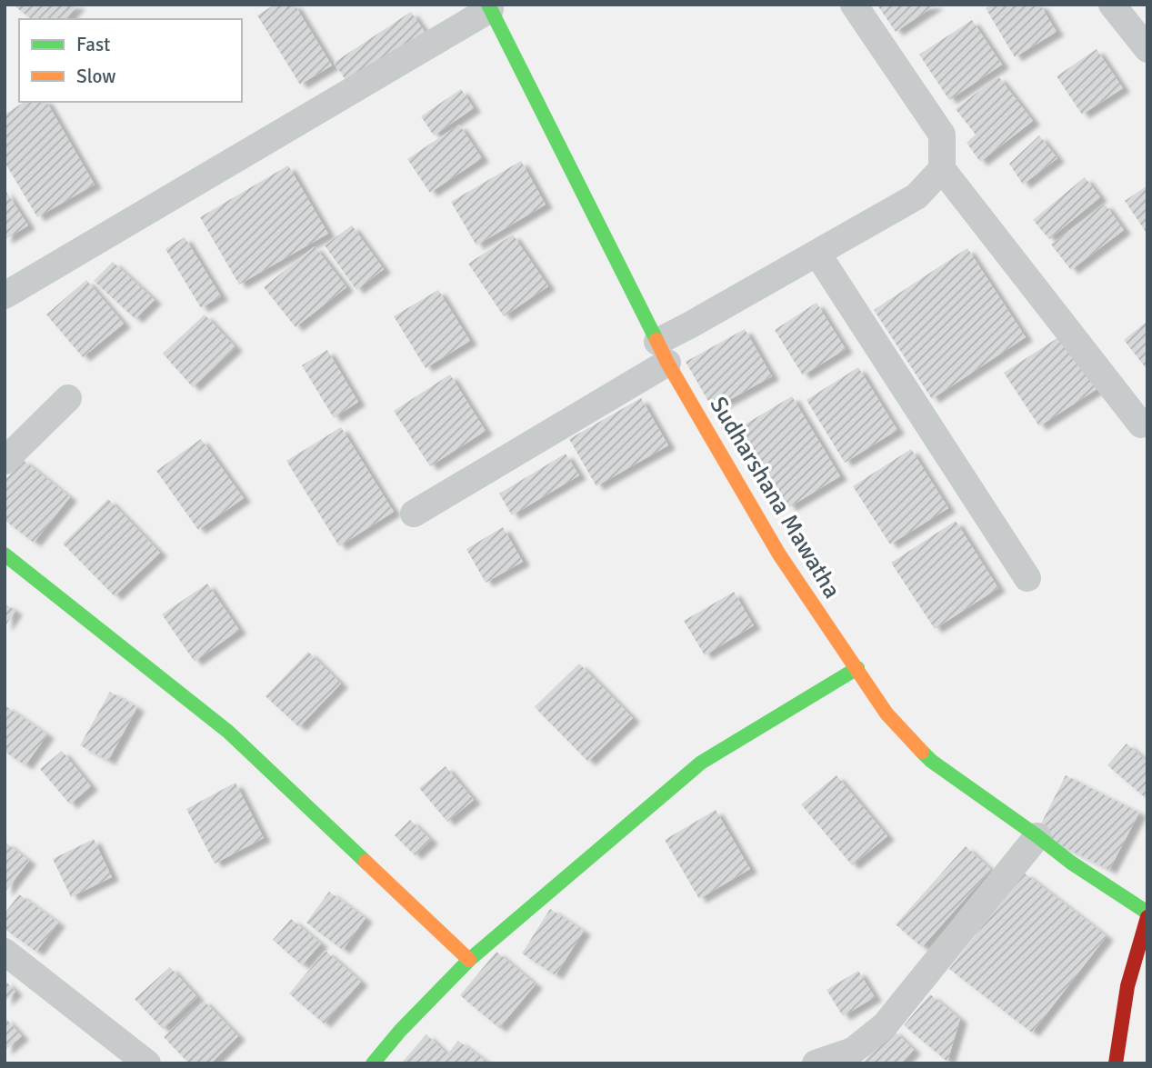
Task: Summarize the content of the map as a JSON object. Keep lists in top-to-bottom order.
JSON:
{
  "streets": {
    "street": ["Sudharshana Mawatha"]
  },
  "legend": ["Fast", "Slow"]
}
